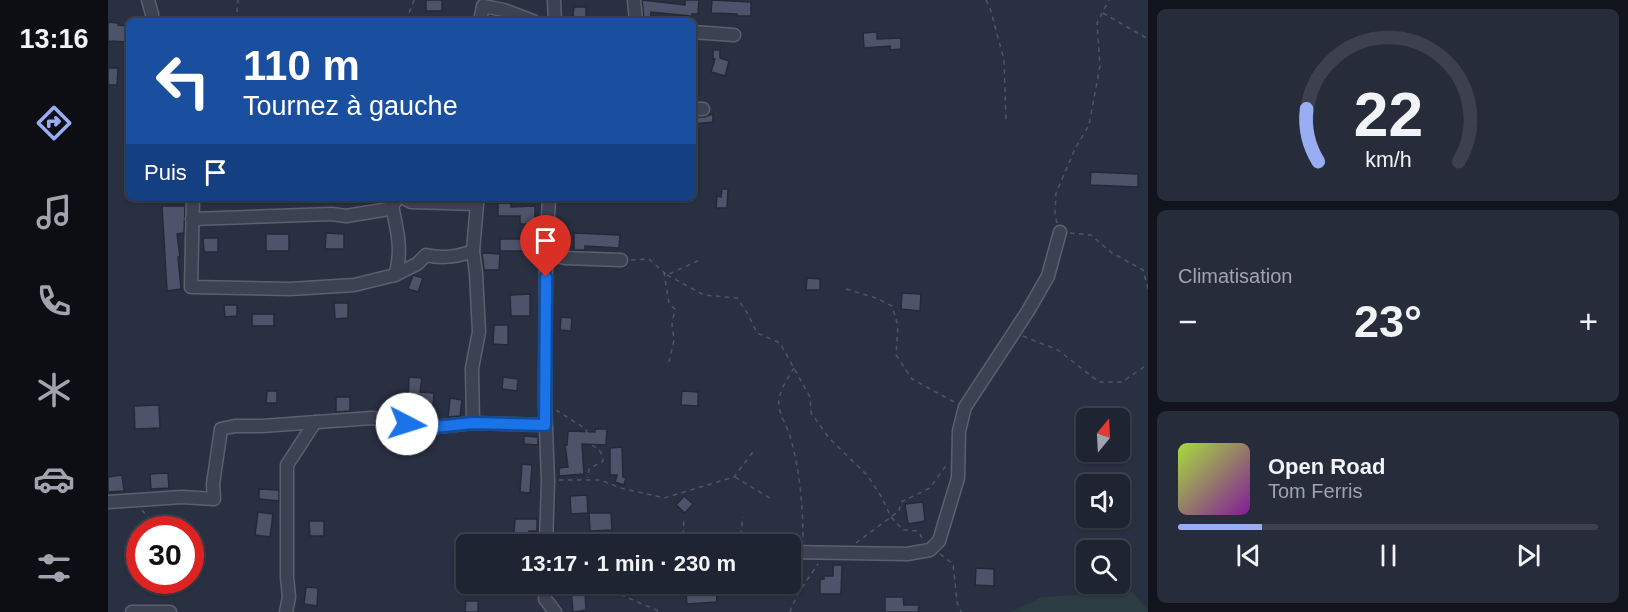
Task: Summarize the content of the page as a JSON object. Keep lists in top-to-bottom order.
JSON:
{
  "north": "top",
  "page": {
    "tabs": "13:16",
    "turn": ["110 m", "Tournez à gauche"],
    "then": "Puis",
    "tile": "Climatisation",
    "heat": ["−", "23°", "+"],
    "song": ["Open Road", "Tom Ferris"],
    "limit": "30",
    "trip": "13:17 · 1 min · 230 m",
    "gauge": ["22", "km/h"]
  }
}
